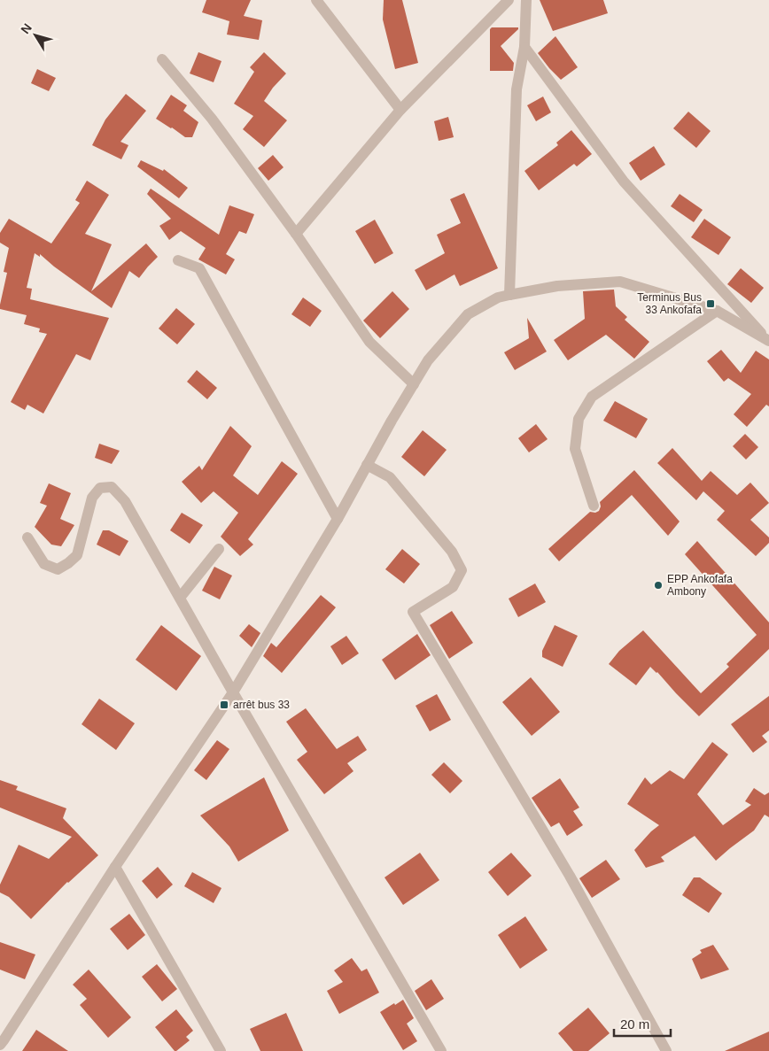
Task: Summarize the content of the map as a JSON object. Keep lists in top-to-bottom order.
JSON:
{
  "places": {
    "transit": ["Terminus Bus 33 Ankofafa", "arrêt bus 33"],
    "other": ["EPP Ankofafa Ambony"]
  },
  "scale_bar": "20 m",
  "north": "top left"
}
